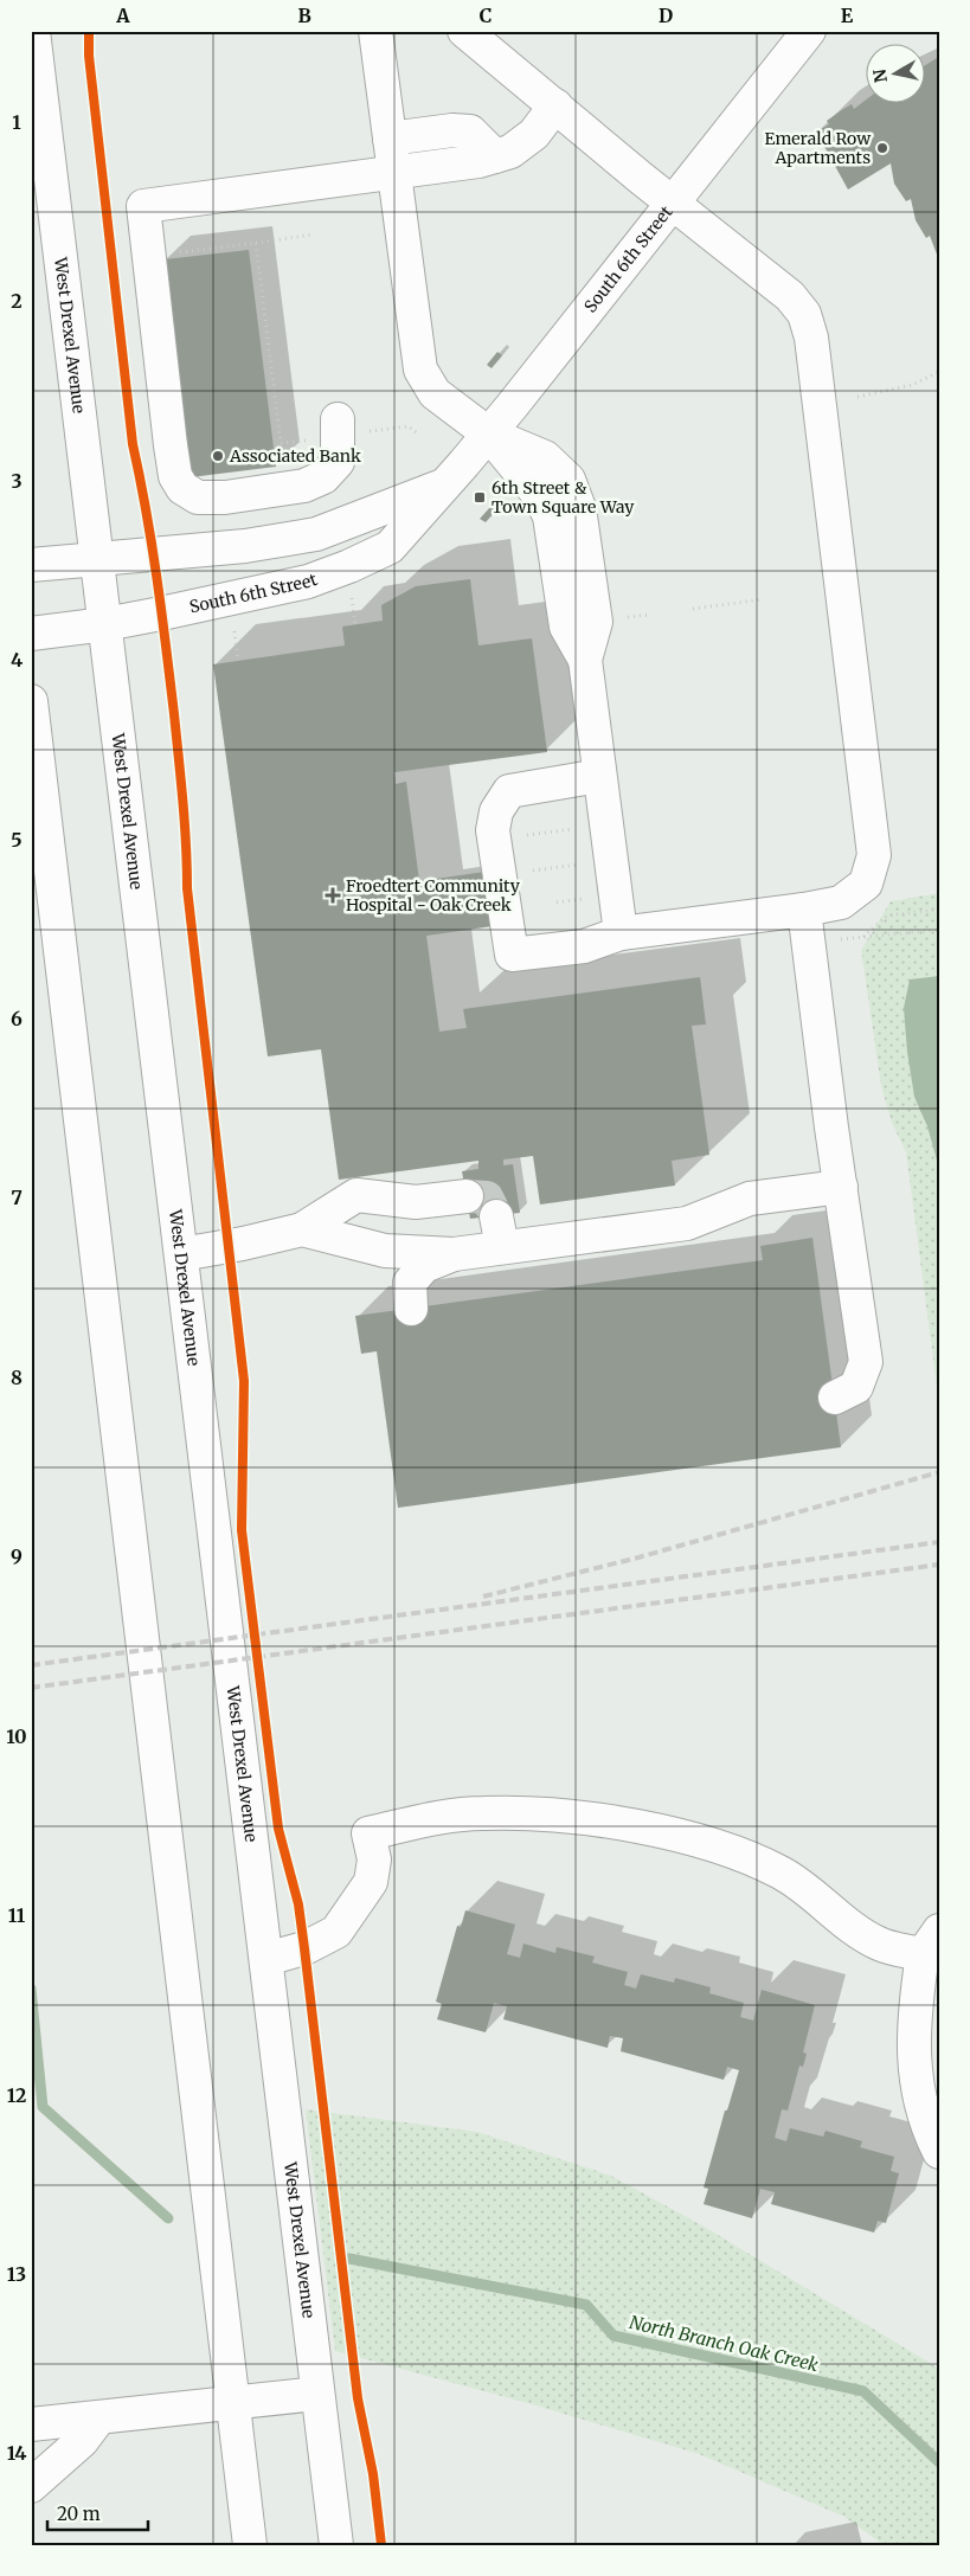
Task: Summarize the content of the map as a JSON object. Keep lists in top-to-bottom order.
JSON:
{
  "streets": {
    "street": ["South 6th Street", "West Drexel Avenue"]
  },
  "crossings": [
    ["South 6th Street", "West Drexel Avenue"]
  ],
  "water": ["North Branch Oak Creek"],
  "places": {
    "other": ["Emerald Row Apartments", "Associated Bank"],
    "transit": ["6th Street & Town Square Way"],
    "health": ["Froedtert Community Hospital - Oak Creek"]
  },
  "scale_bar": "20 m",
  "north": "left",
  "grid": {
    "columns": [
      "A",
      "B",
      "C",
      "D",
      "E"
    ],
    "rows": [
      "1",
      "2",
      "3",
      "4",
      "5",
      "6",
      "7",
      "8",
      "9",
      "10",
      "11",
      "12",
      "13",
      "14"
    ]
  }
}
